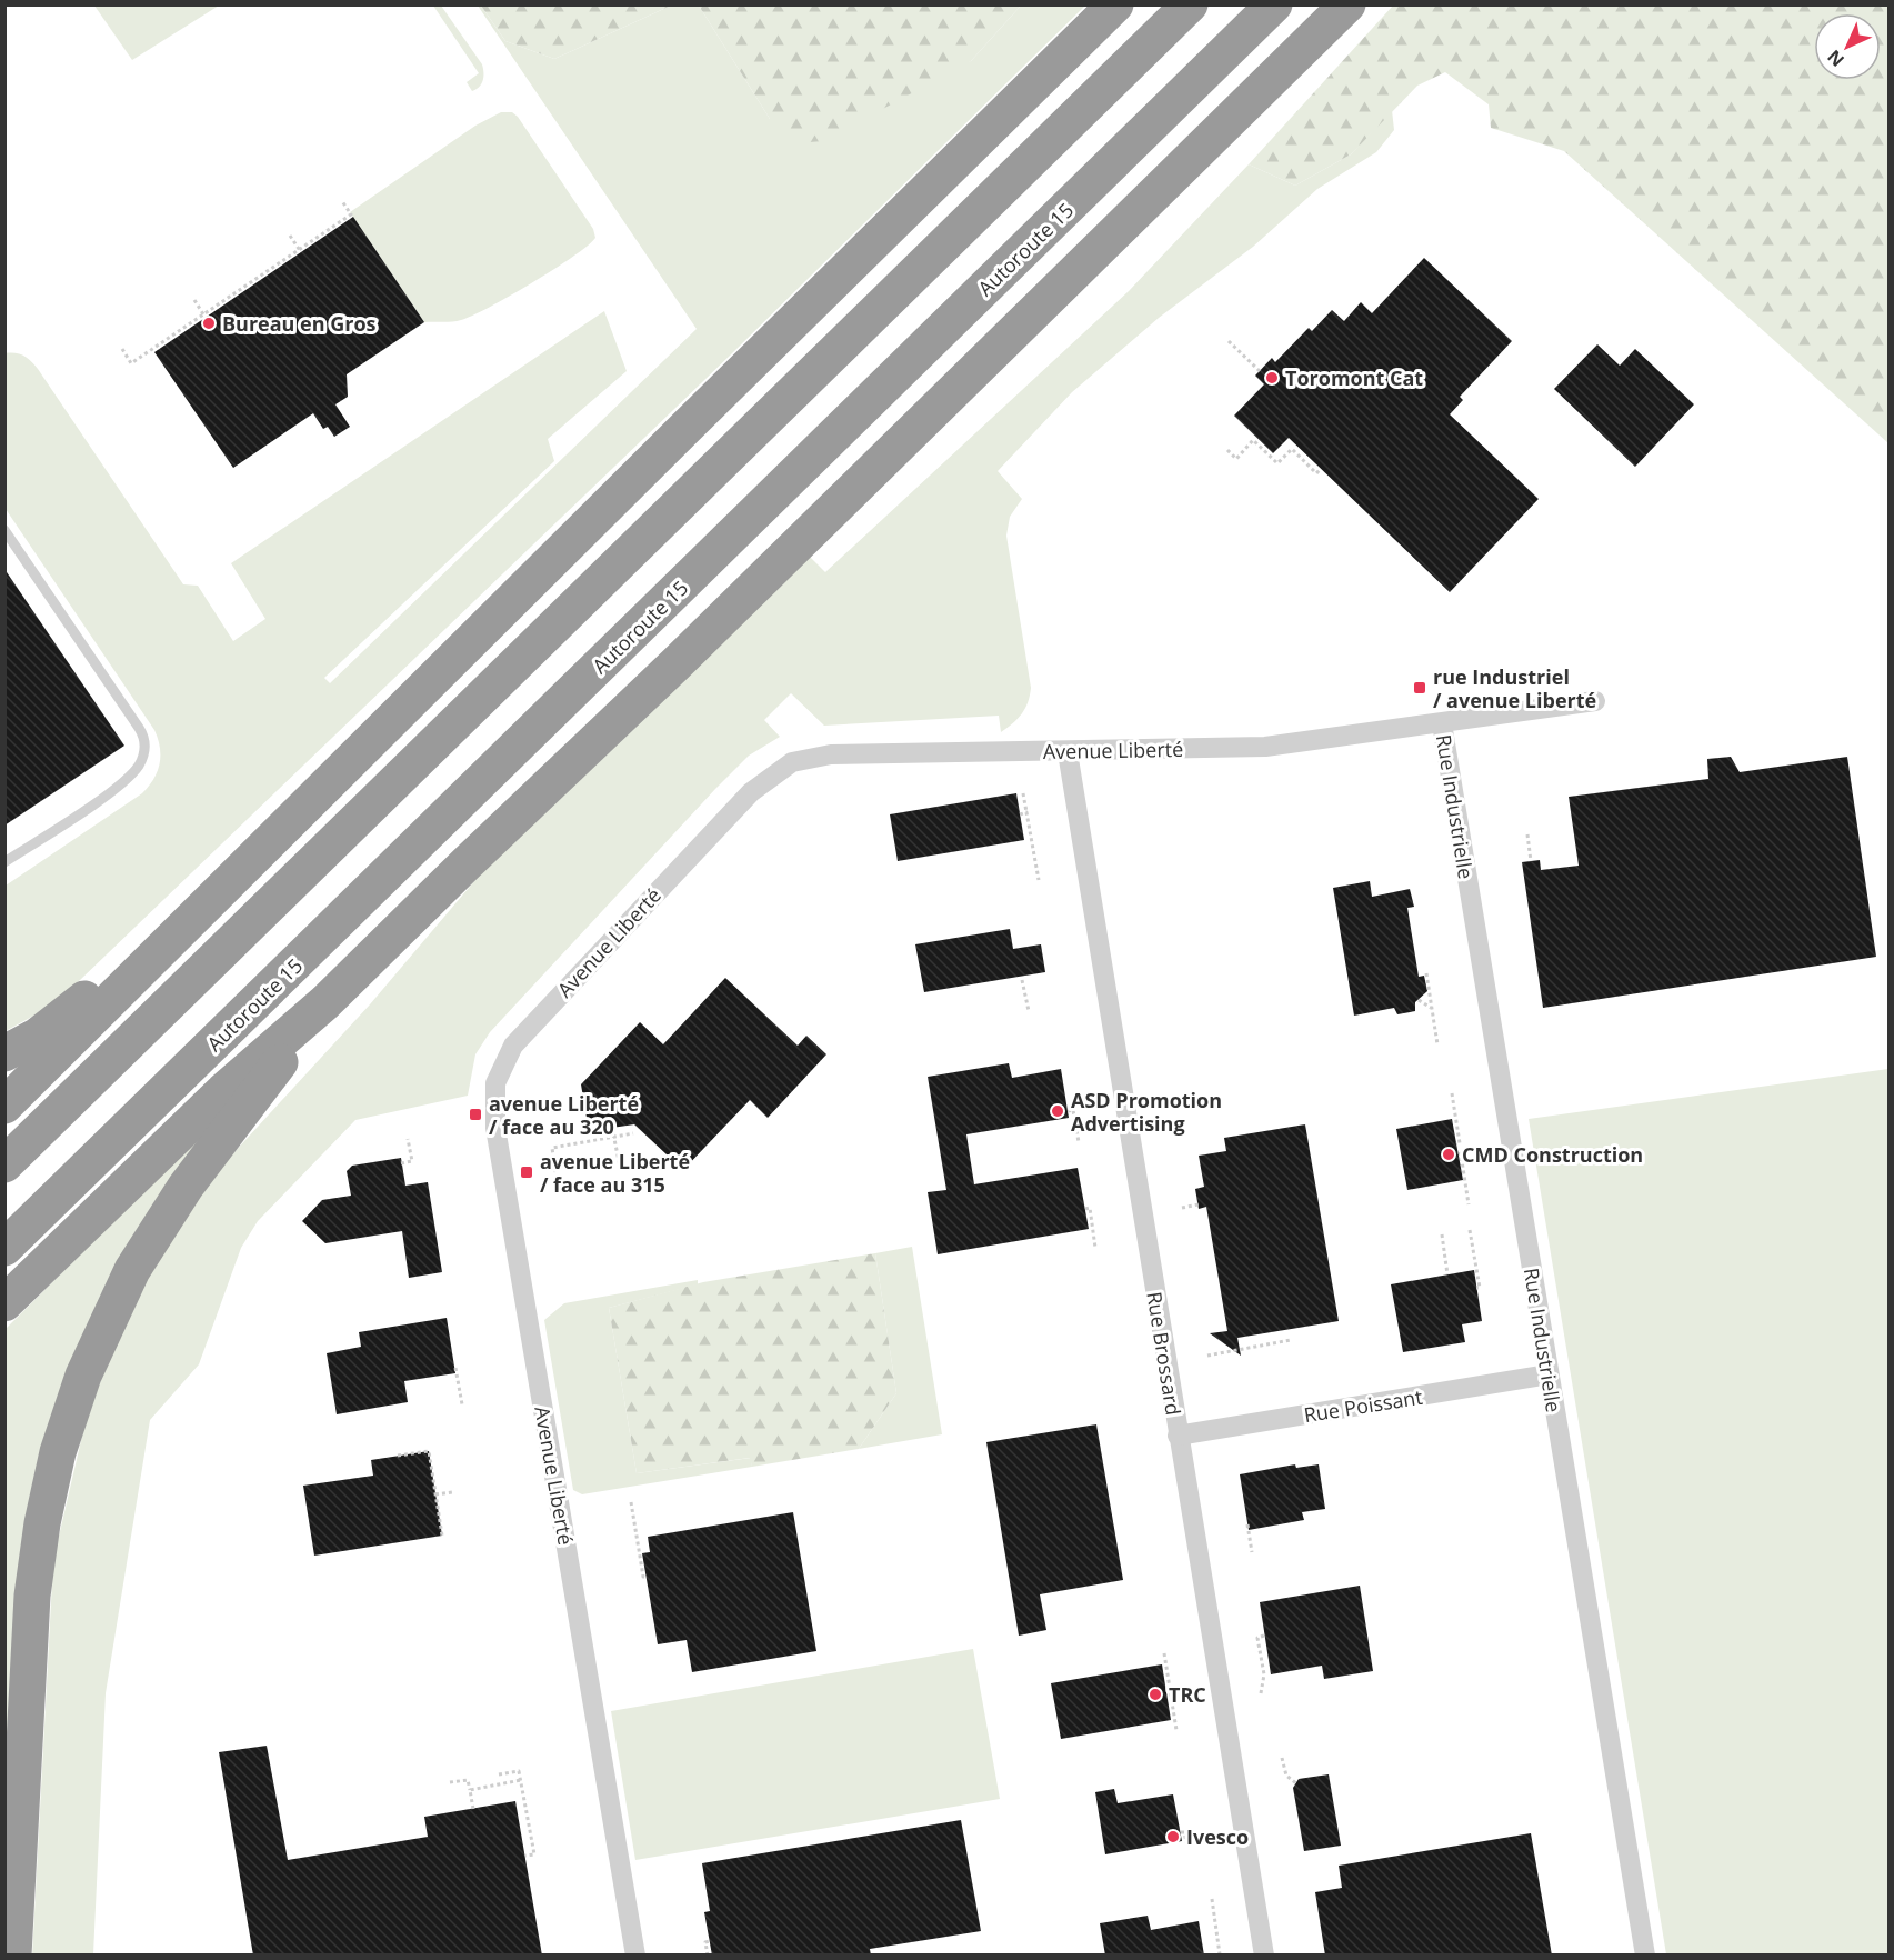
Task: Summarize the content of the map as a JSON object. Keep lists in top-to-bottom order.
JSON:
{
  "streets": {
    "highway": ["Autoroute 15"],
    "street": [
      "Avenue Liberté",
      "Rue Industrielle",
      "Rue Brossard",
      "Rue Poissant"
    ]
  },
  "crossings": [
    ["Avenue Liberté", "Rue Industrielle"],
    ["Avenue Liberté", "Rue Brossard"],
    ["Rue Industrielle", "Rue Poissant"],
    ["Rue Brossard", "Rue Poissant"]
  ],
  "places": {
    "other": [
      "Bureau en Gros",
      "Toromont Cat",
      "ASD Promotion Advertising",
      "CMD Construction",
      "TRC",
      "Ivesco"
    ],
    "transit": ["rue Industriel / avenue Liberté", "avenue Liberté / face au 320", "avenue Liberté / face au 315"]
  },
  "north": "bottom left"
}
